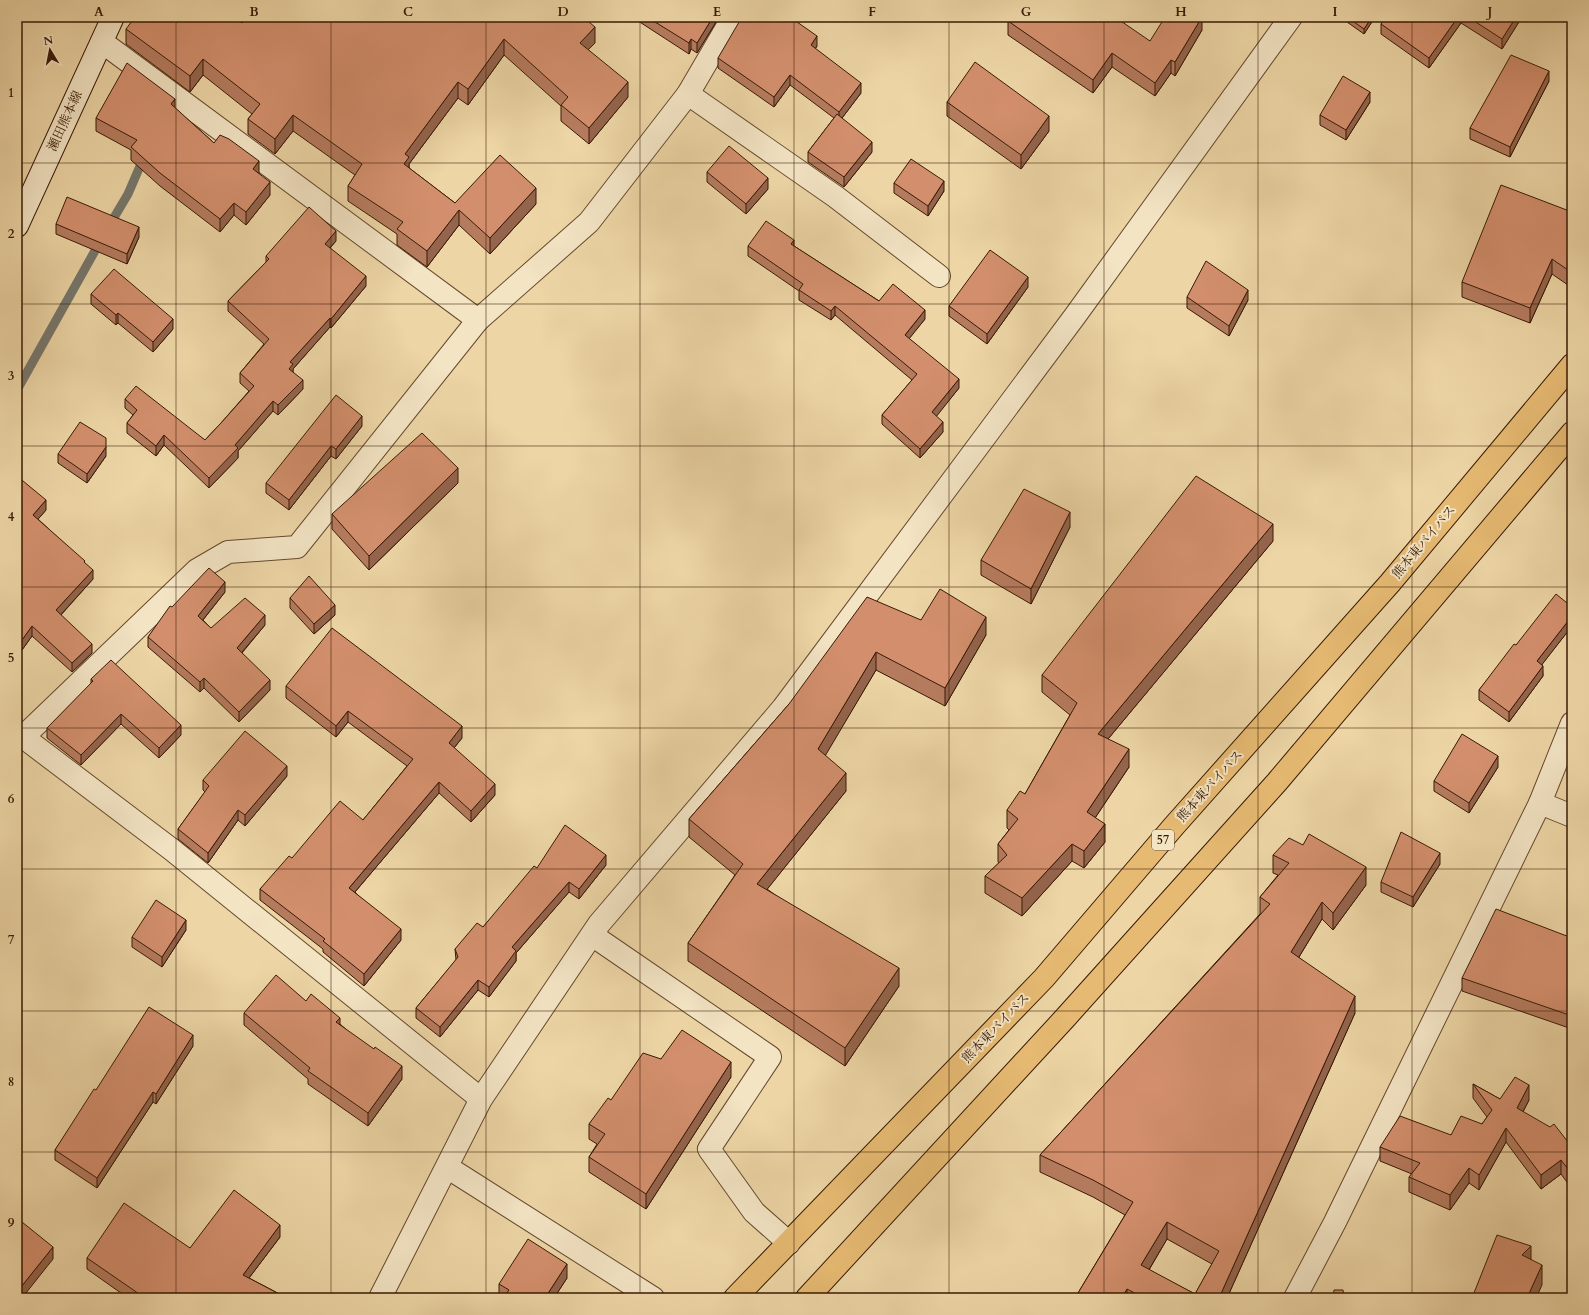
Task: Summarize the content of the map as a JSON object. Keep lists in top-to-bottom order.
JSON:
{
  "streets": {
    "highway": ["熊本東バイパス", "57"],
    "street": ["瀬田熊本線"]
  },
  "north": "top",
  "grid": {
    "columns": [
      "A",
      "B",
      "C",
      "D",
      "E",
      "F",
      "G",
      "H",
      "I",
      "J"
    ],
    "rows": [
      "1",
      "2",
      "3",
      "4",
      "5",
      "6",
      "7",
      "8",
      "9"
    ]
  }
}
